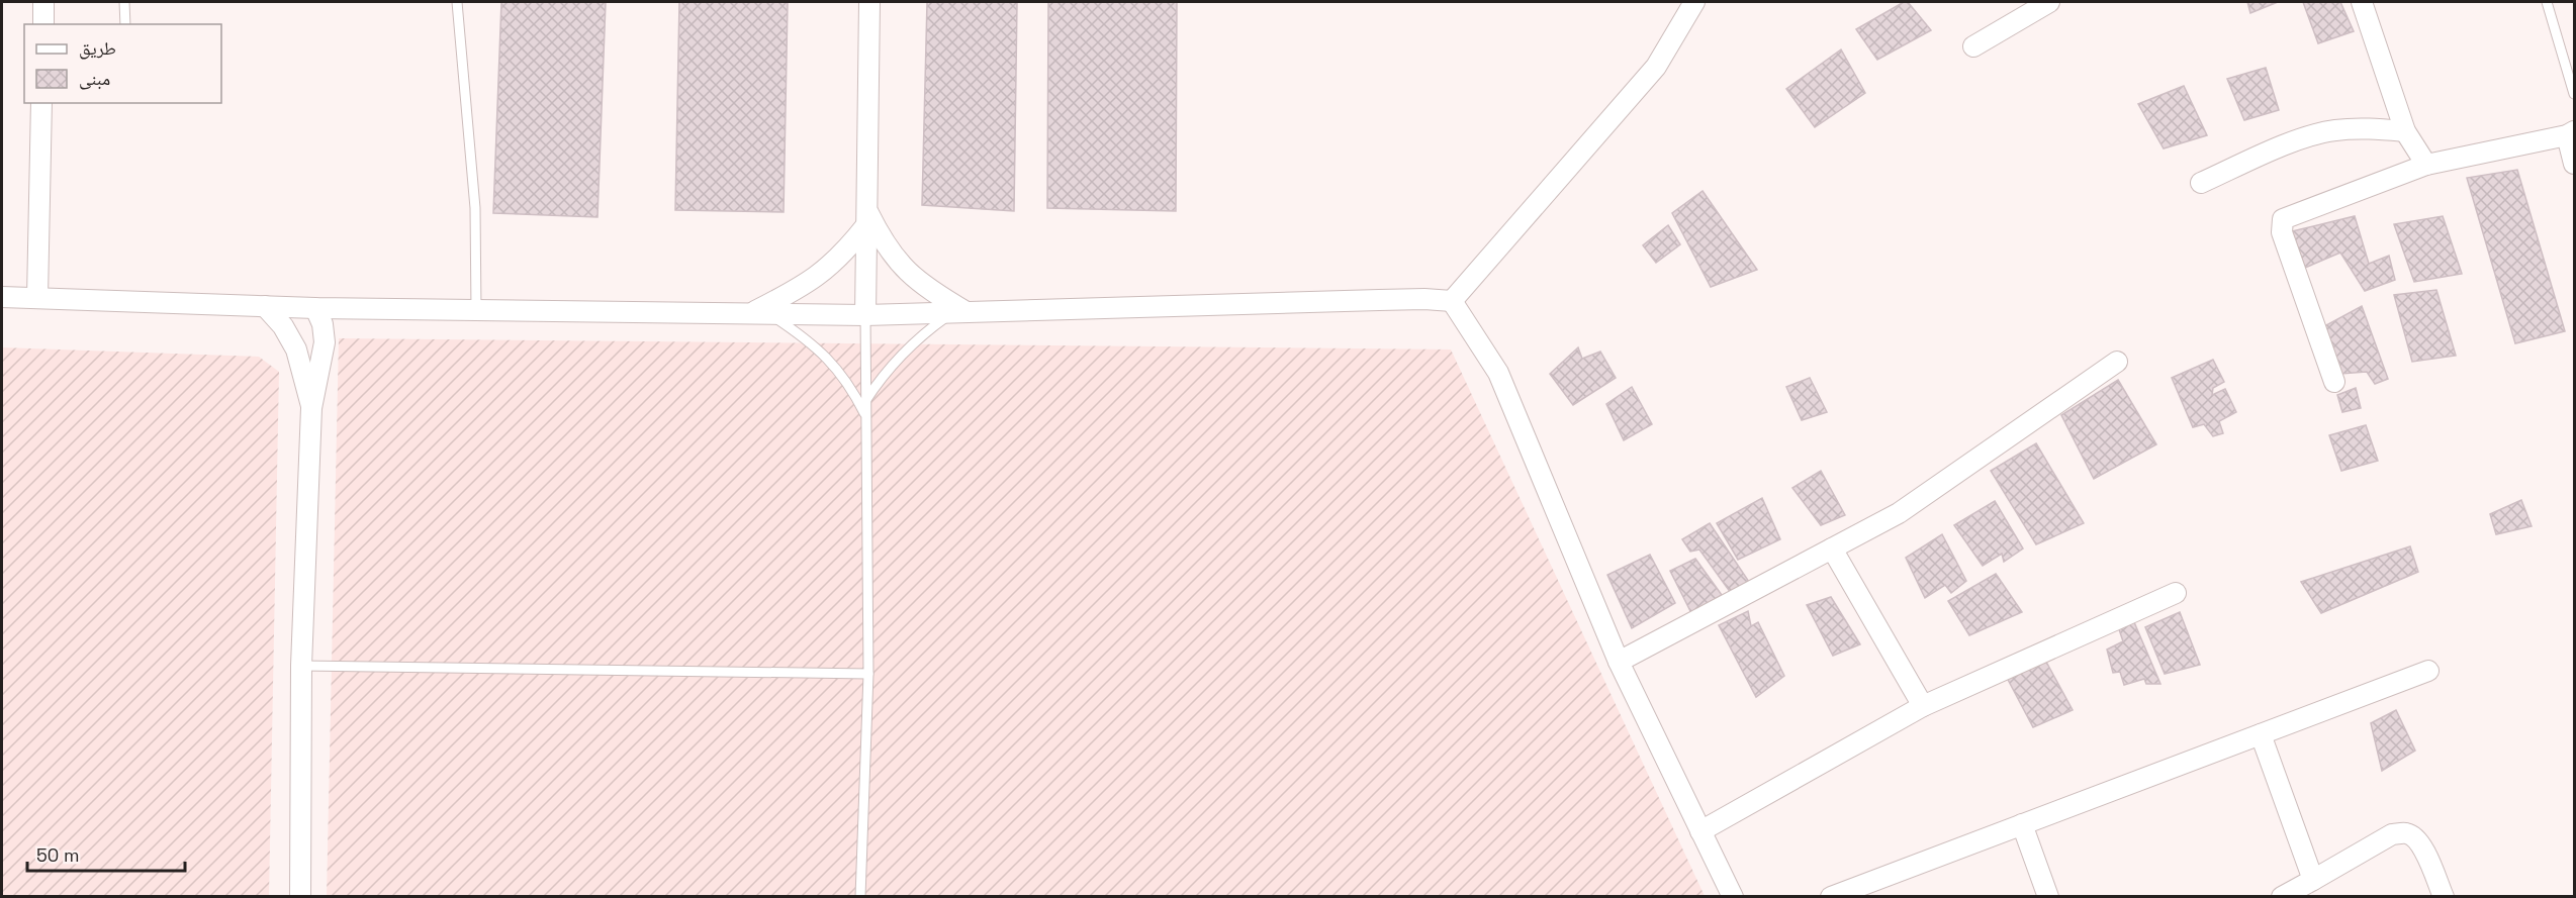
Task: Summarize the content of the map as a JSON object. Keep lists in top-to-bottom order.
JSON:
{
  "legend": ["طريق", "مبنى"],
  "scale_bar": "50 m"
}
